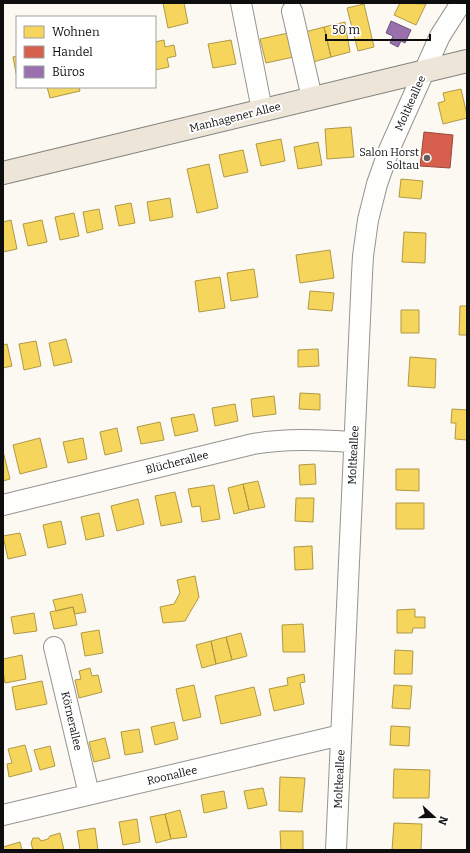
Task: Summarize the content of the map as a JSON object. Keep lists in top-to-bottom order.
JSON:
{
  "streets": {
    "main road": ["Manhagener Allee"],
    "street": [
      "Moltkeallee",
      "Blücherallee",
      "Körnerallee",
      "Roonallee"
    ]
  },
  "crossings": [
    ["Moltkeallee", "Manhagener Allee"],
    ["Moltkeallee", "Blücherallee"],
    ["Moltkeallee", "Roonallee"],
    ["Körnerallee", "Roonallee"]
  ],
  "places": ["Salon Horst Soltau"],
  "legend": ["Wohnen", "Handel", "Büros"],
  "scale_bar": "50 m",
  "north": "right"
}
